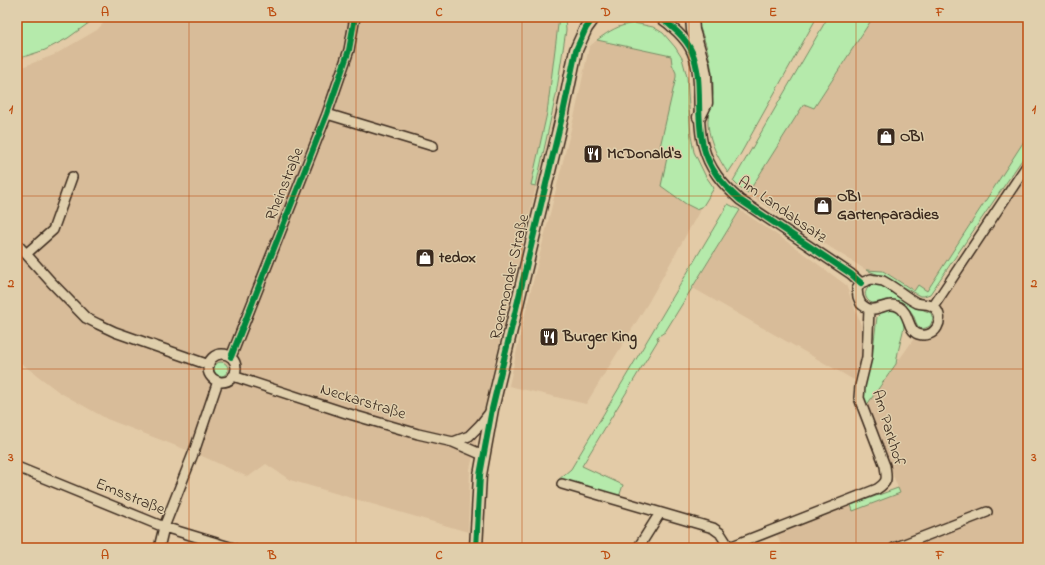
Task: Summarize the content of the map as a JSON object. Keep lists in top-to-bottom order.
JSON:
{
  "streets": {
    "main road": ["Roermonder Straße"],
    "street": [
      "Rheinstraße",
      "Am Landabsatz",
      "Neckarstraße",
      "Am Parkhof",
      "Emsstraße"
    ]
  },
  "crossings": [
    ["Rheinstraße", "Neckarstraße"],
    ["Roermonder Straße", "Neckarstraße"]
  ],
  "places": {
    "shop": ["OBI", "OBI Gartenparadies", "tedox"],
    "restaurant": ["McDonald's", "Burger King"]
  },
  "grid": {
    "columns": [
      "A",
      "B",
      "C",
      "D",
      "E",
      "F"
    ],
    "rows": ["1", "2", "3"]
  }
}
